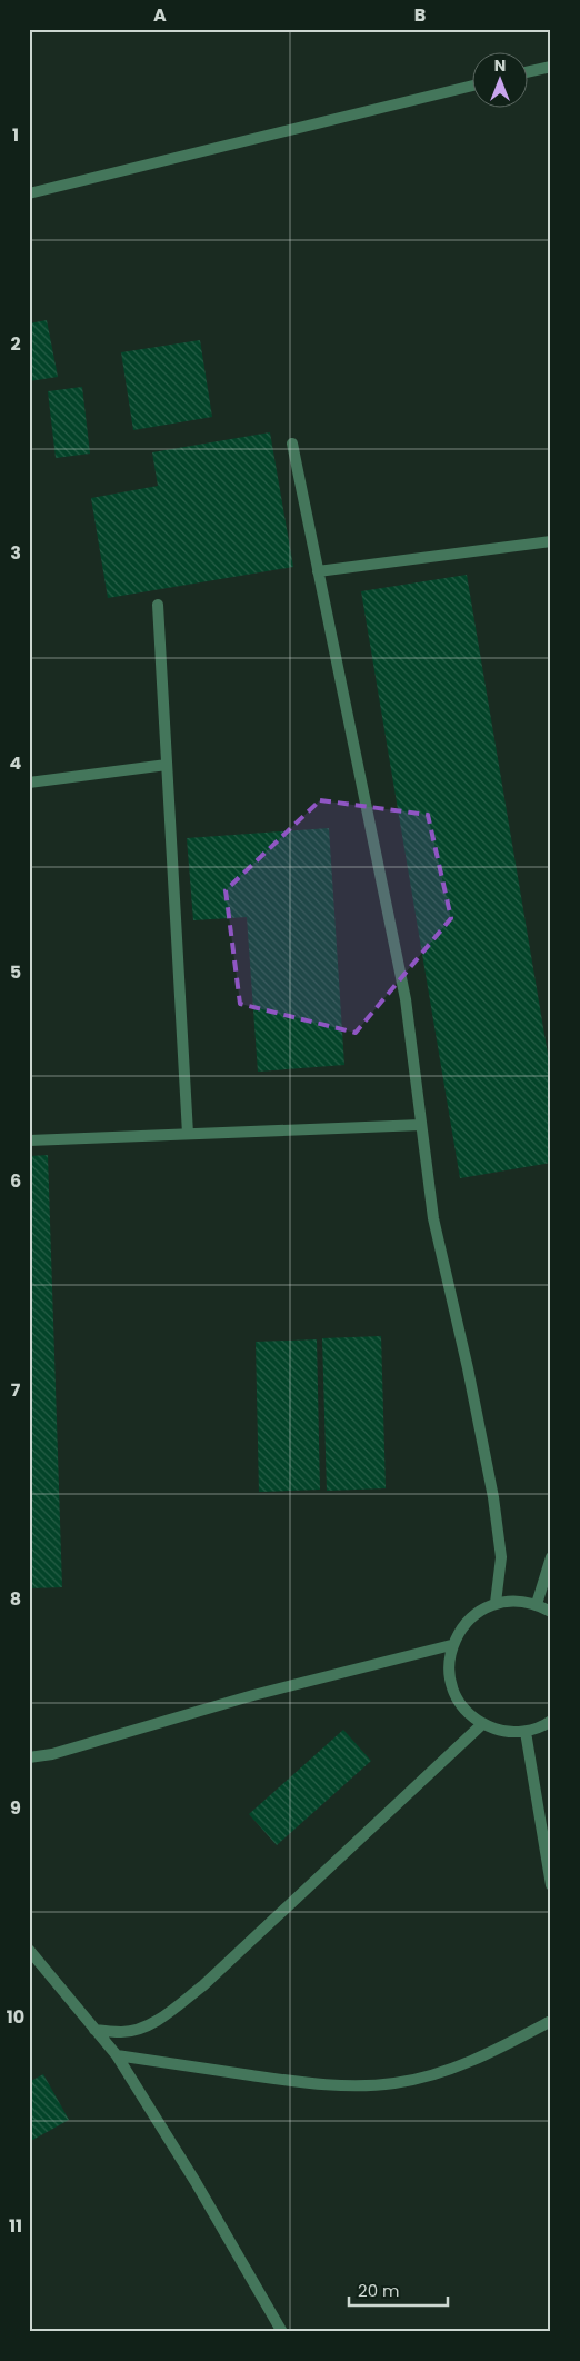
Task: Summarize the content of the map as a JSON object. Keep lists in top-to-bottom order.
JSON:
{
  "scale_bar": "20 m",
  "north": "top",
  "grid": {
    "columns": ["A", "B"],
    "rows": [
      "1",
      "2",
      "3",
      "4",
      "5",
      "6",
      "7",
      "8",
      "9",
      "10",
      "11"
    ]
  }
}
